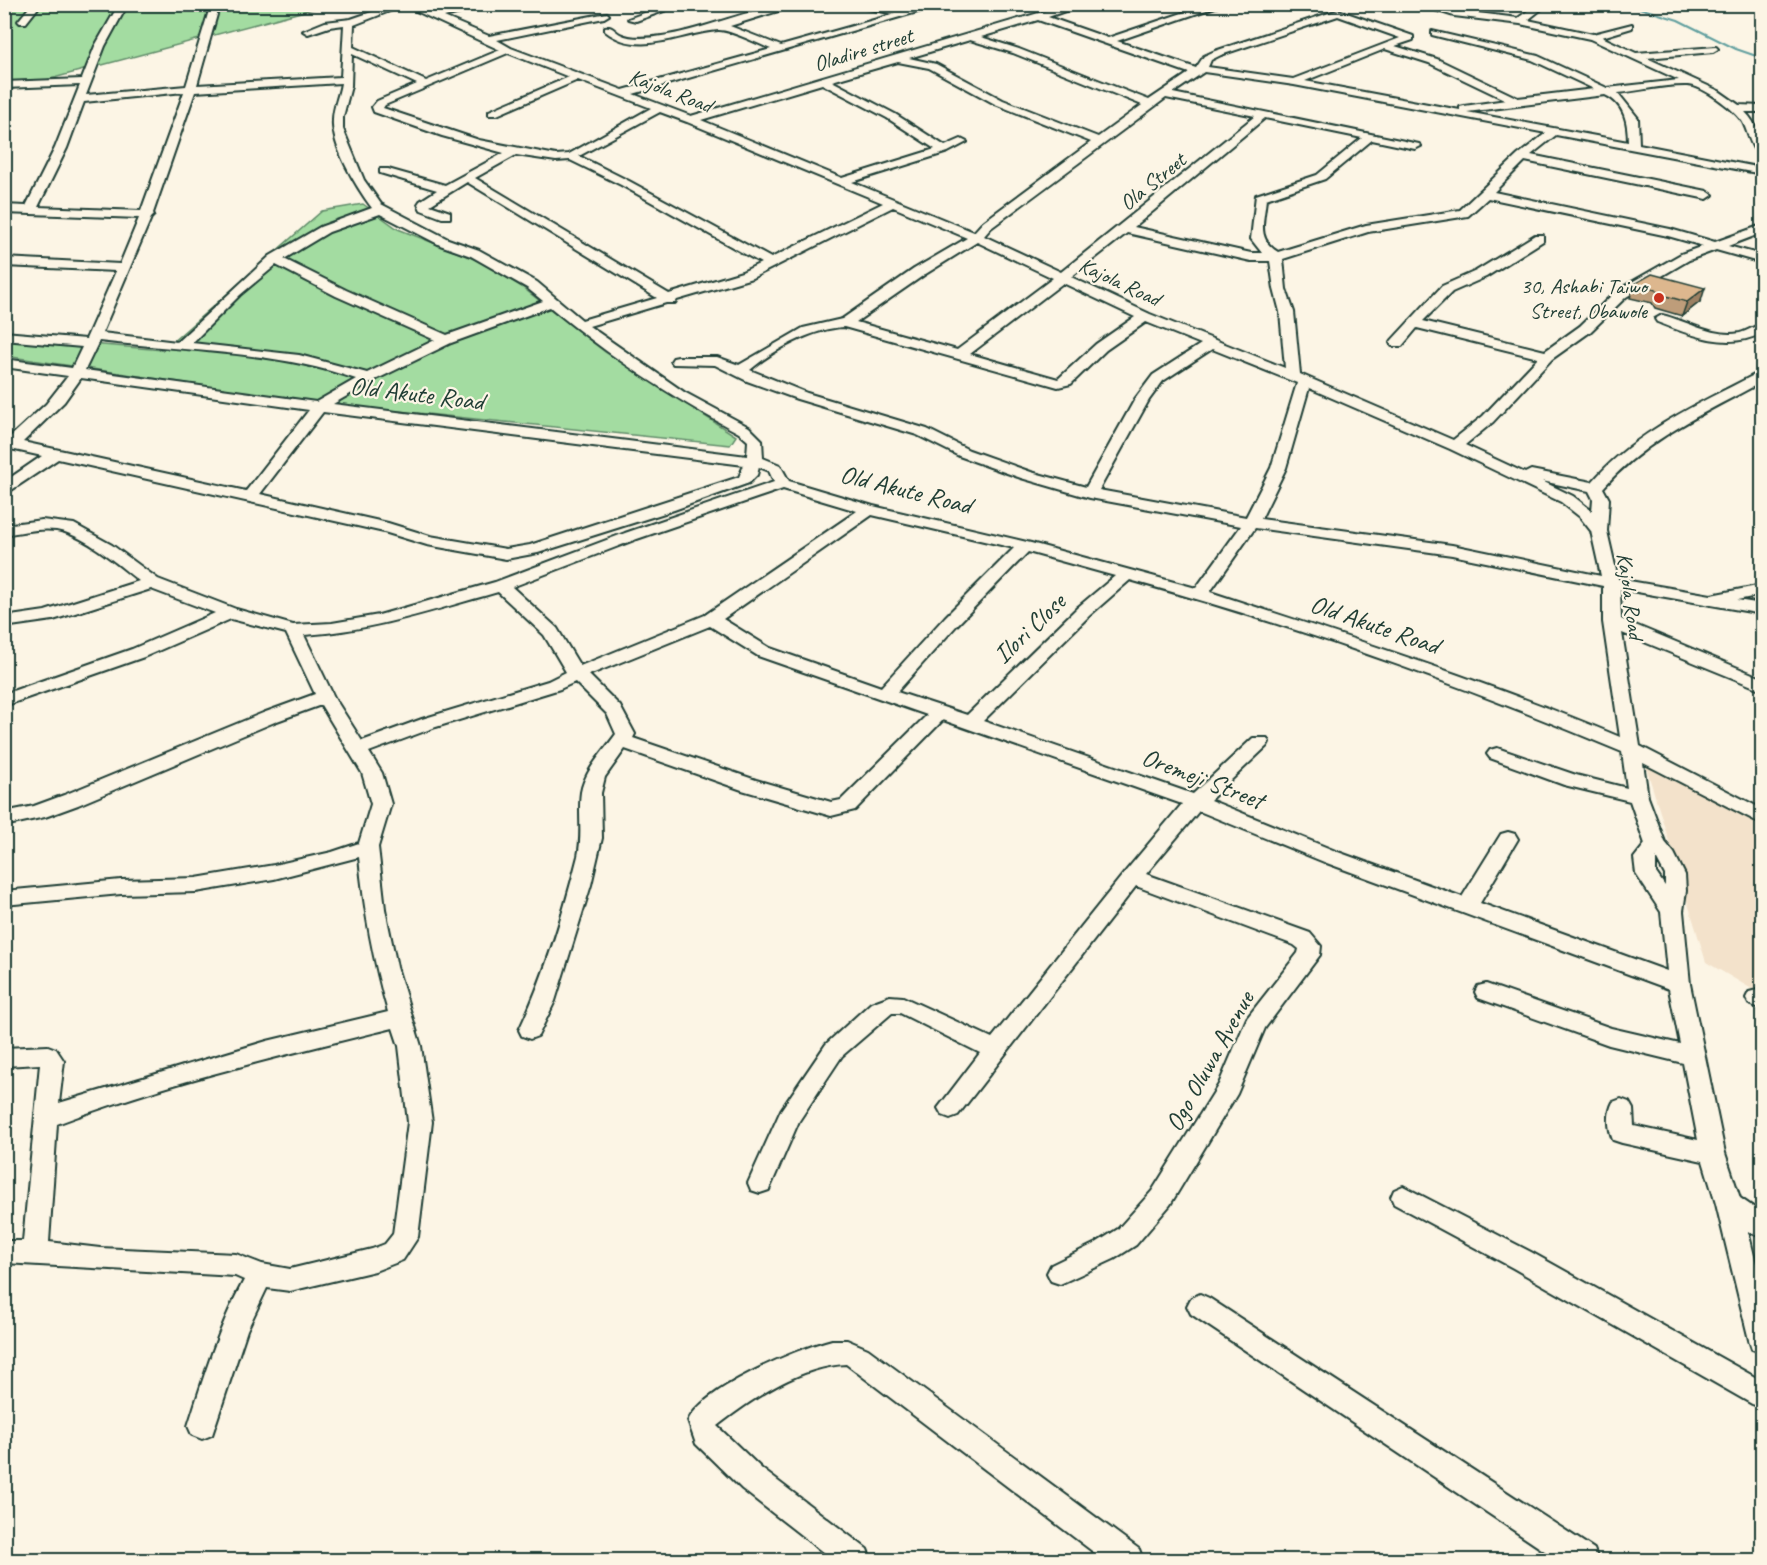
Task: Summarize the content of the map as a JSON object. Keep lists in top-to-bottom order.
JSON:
{
  "streets": {
    "street": [
      "Oladire street",
      "Kajola Road",
      "Ola Street",
      "Old Akute Road",
      "Ilori Close",
      "Oremeji Street",
      "Ogo Oluwa Avenue"
    ]
  },
  "crossings": [
    ["Oladire street", "Kajola Road"],
    ["Kajola Road", "Ola Street"],
    ["Kajola Road", "Old Akute Road"],
    ["Kajola Road", "Oremeji Street"],
    ["Old Akute Road", "Ilori Close"],
    ["Ilori Close", "Oremeji Street"]
  ],
  "places": ["30, Ashabi Taiwo Street, Obawole"]
}
